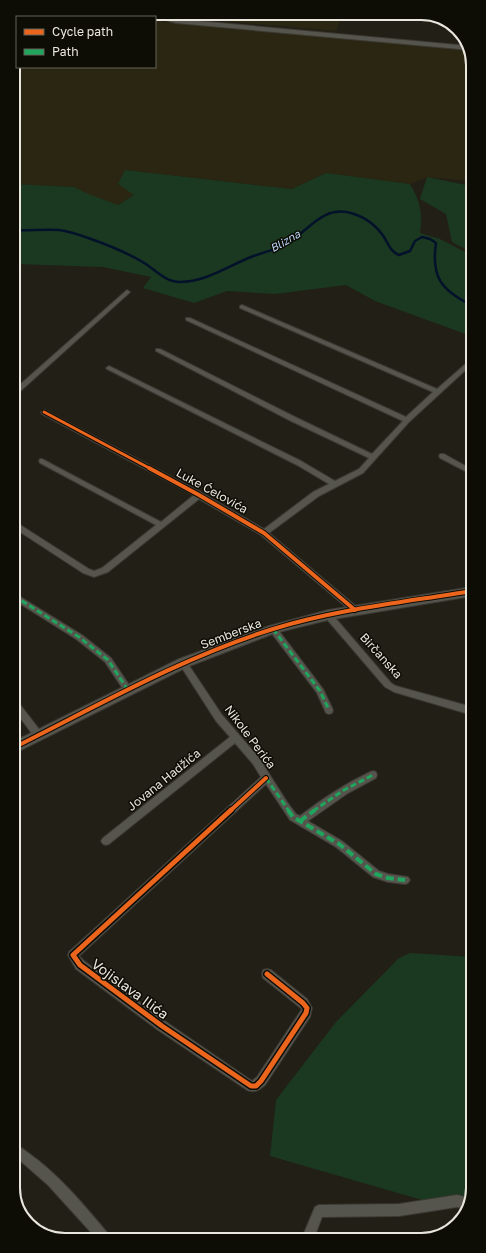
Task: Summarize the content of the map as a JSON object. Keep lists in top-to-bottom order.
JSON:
{
  "streets": {
    "street": [
      "Luke Ćelovića",
      "Semberska",
      "Birčanska",
      "Nikole Perića",
      "Jovana Hadžića",
      "Vojislava Ilića"
    ]
  },
  "crossings": [
    ["Luke Ćelovića", "Semberska"],
    ["Semberska", "Birčanska"],
    ["Semberska", "Nikole Perića"],
    ["Nikole Perića", "Jovana Hadžića"],
    ["Nikole Perića", "Vojislava Ilića"]
  ],
  "water": ["Blizna"],
  "legend": ["Cycle path", "Path"]
}
